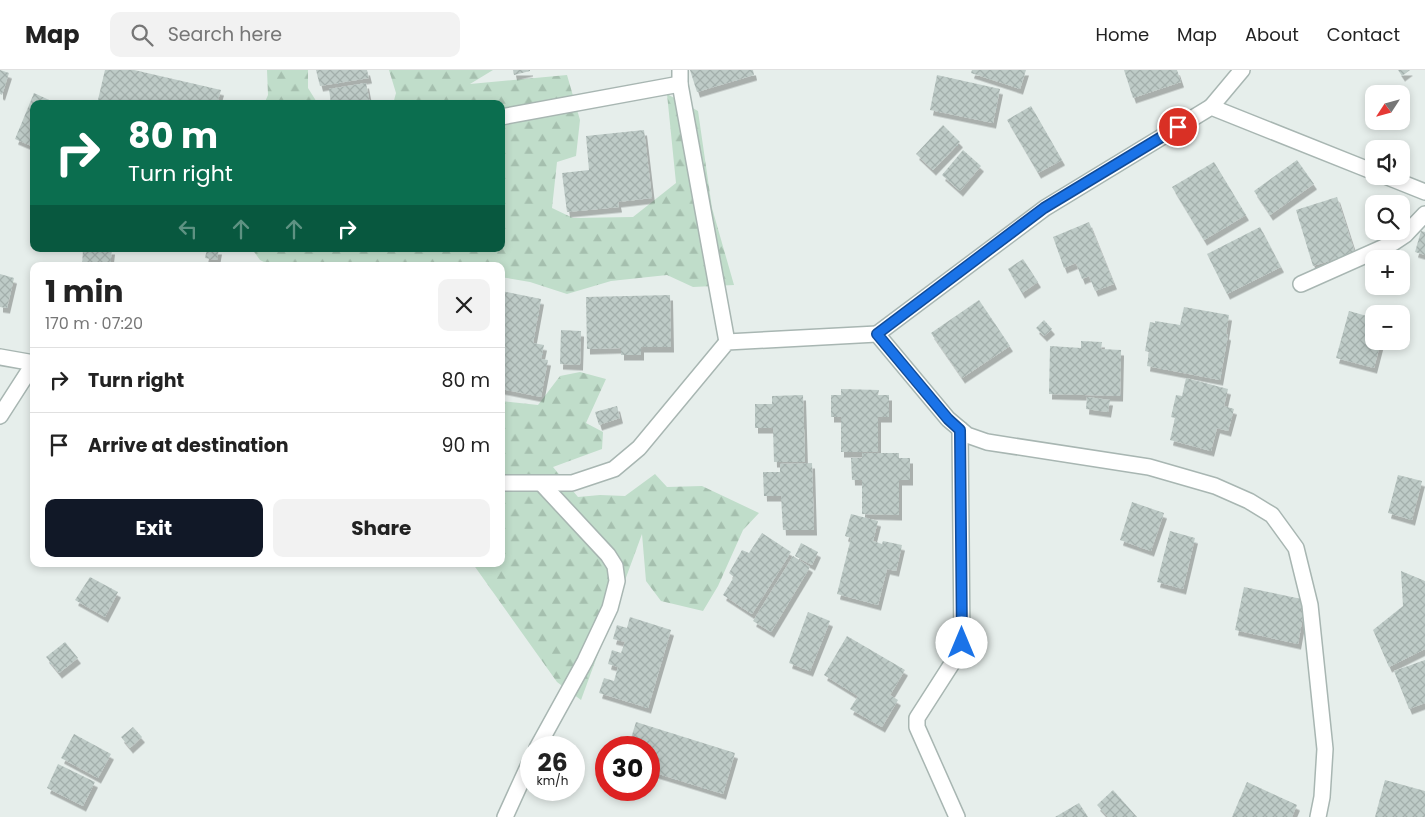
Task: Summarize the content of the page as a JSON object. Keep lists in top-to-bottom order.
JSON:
{
  "north": "bottom left",
  "page": {
    "header": "Map",
    "search": "Search here",
    "nav": [
      "Home",
      "Map",
      "About",
      "Contact"
    ],
    "map_buttons": ["+", "−"],
    "turn": ["80 m", "Turn right"],
    "heading": ["1 min", "170 m · 07:20"],
    "list": [
      {
        "name": "Turn right",
        "value": "80 m"
      },
      {
        "name": "Arrive at destination",
        "value": "90 m"
      }
    ],
    "buttons": ["Exit", "Share"],
    "speed": "26 km/h",
    "limit": "30"
  }
}
